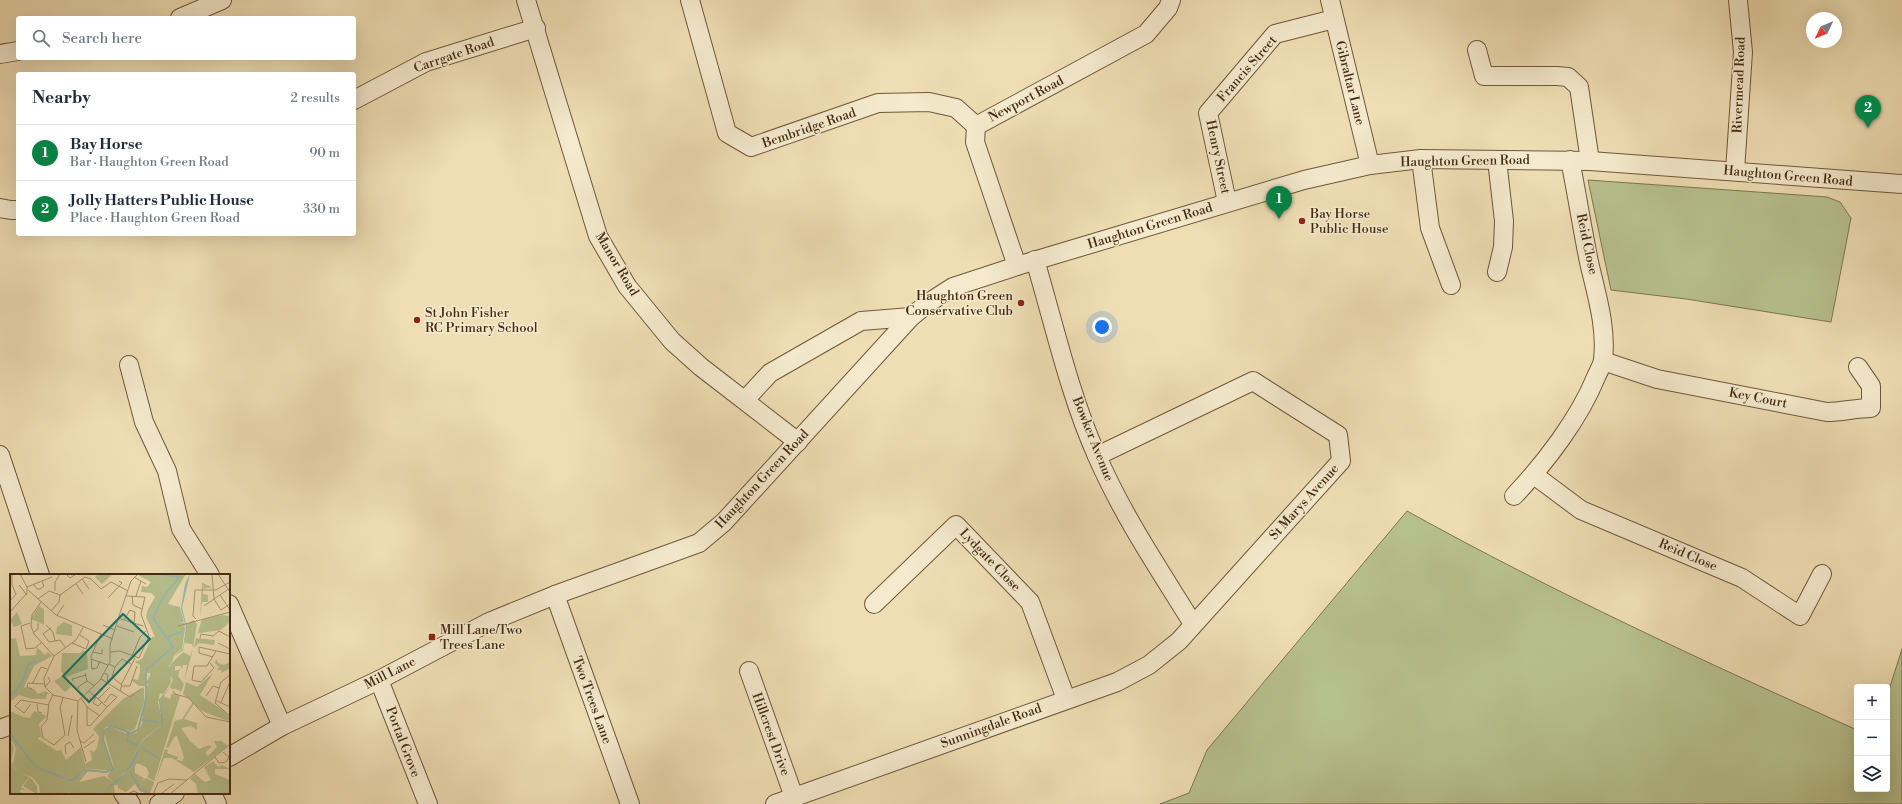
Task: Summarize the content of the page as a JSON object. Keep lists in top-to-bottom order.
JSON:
{
  "streets": {
    "street": [
      "Carrgate Road",
      "Francis Street",
      "Gibraltar Lane",
      "Rivermead Road",
      "Newport Road",
      "Bembridge Road",
      "Henry Street",
      "Haughton Green Road",
      "Reid Close",
      "Manor Road",
      "Key Court",
      "Bowker Avenue",
      "St Marys Avenue",
      "Lydgate Close",
      "Mill Lane",
      "Two Trees Lane",
      "Sunningdale Road",
      "Hillcrest Drive",
      "Portal Grove"
    ]
  },
  "crossings": [
    ["Carrgate Road", "Manor Road"],
    ["Francis Street", "Gibraltar Lane"],
    ["Francis Street", "Henry Street"],
    ["Gibraltar Lane", "Haughton Green Road"],
    ["Rivermead Road", "Haughton Green Road"],
    ["Newport Road", "Bembridge Road"],
    ["Newport Road", "Haughton Green Road"],
    ["Henry Street", "Haughton Green Road"],
    ["Haughton Green Road", "Reid Close"],
    ["Haughton Green Road", "Manor Road"],
    ["Haughton Green Road", "Bowker Avenue"],
    ["Haughton Green Road", "Mill Lane"],
    ["Haughton Green Road", "Two Trees Lane"],
    ["Reid Close", "Key Court"],
    ["Bowker Avenue", "St Marys Avenue"],
    ["Bowker Avenue", "Sunningdale Road"],
    ["St Marys Avenue", "Sunningdale Road"],
    ["Lydgate Close", "Sunningdale Road"],
    ["Mill Lane", "Two Trees Lane"],
    ["Mill Lane", "Portal Grove"],
    ["Sunningdale Road", "Hillcrest Drive"]
  ],
  "places": {
    "other": ["Bay Horse Public House", "Haughton Green Conservative Club", "St John Fisher RC Primary School"],
    "transit": ["Mill Lane/Two Trees Lane"]
  },
  "north": "bottom left",
  "page": {
    "search": "Search here",
    "heading": ["Nearby", "2 results"],
    "pins": ["2", "1"],
    "list": [
      {
        "mark": "1",
        "name": "Bay Horse",
        "note": "Bar · Haughton Green Road",
        "value": "90 m"
      },
      {
        "mark": "2",
        "name": "Jolly Hatters Public House",
        "note": "Place · Haughton Green Road",
        "value": "330 m"
      }
    ],
    "map_buttons": ["+", "−"]
  }
}
